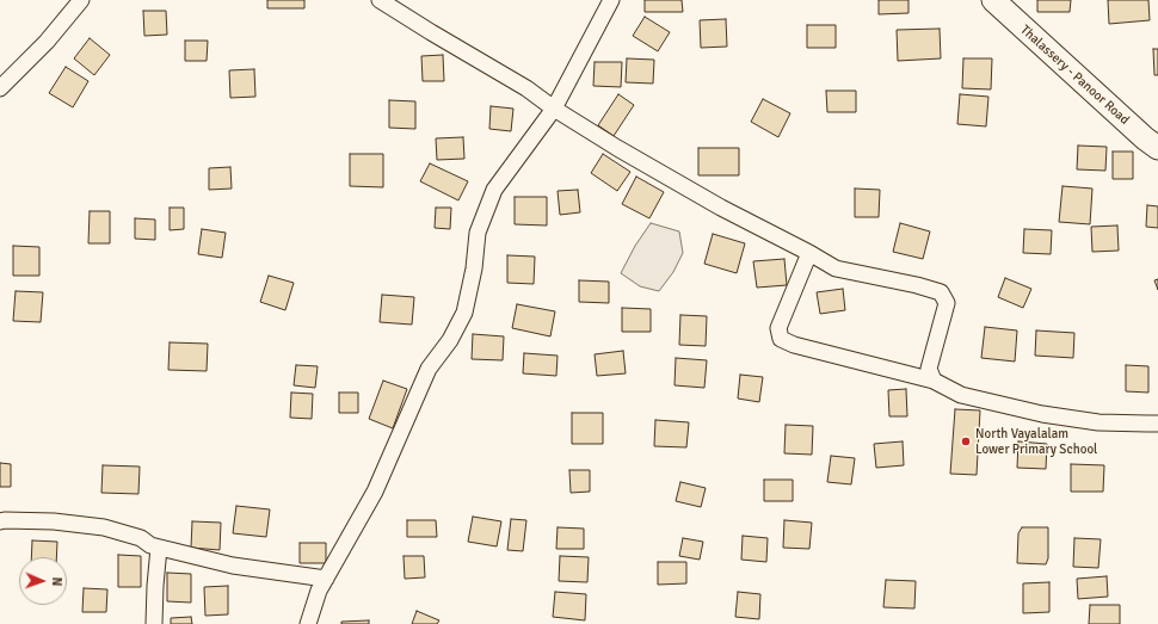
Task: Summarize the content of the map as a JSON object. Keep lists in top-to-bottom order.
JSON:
{
  "streets": {
    "main road": ["Thalassery - Panoor Road"]
  },
  "places": ["North Vayalalam Lower Primary School"],
  "north": "right"
}
